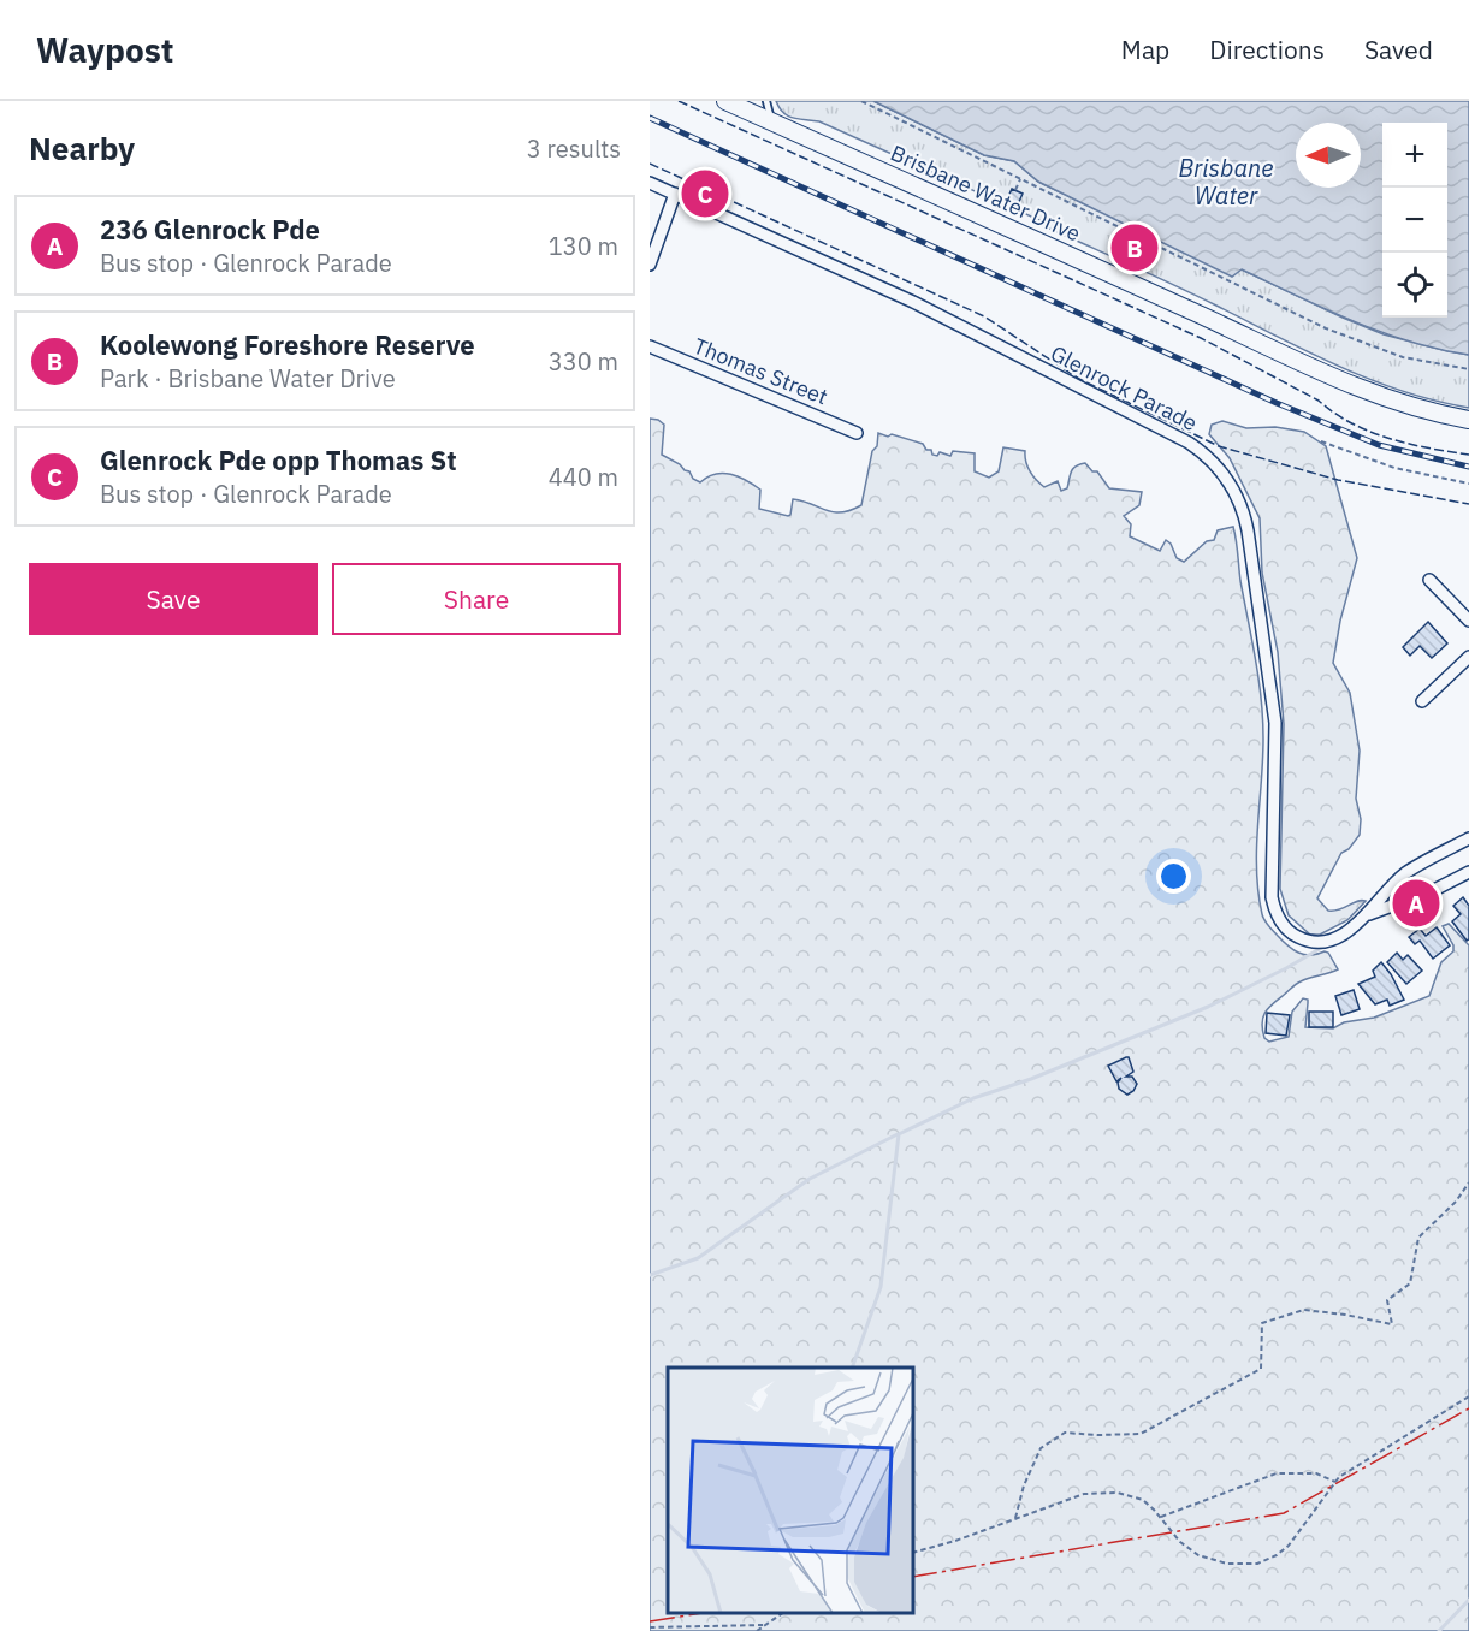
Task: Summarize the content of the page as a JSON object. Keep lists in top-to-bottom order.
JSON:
{
  "streets": {
    "main road": ["Brisbane Water Drive"],
    "street": ["Thomas Street", "Glenrock Parade"]
  },
  "water": ["Brisbane Water"],
  "north": "left",
  "page": {
    "header": "Waypost",
    "nav": ["Map", "Directions", "Saved"],
    "heading": ["Nearby", "3 results"],
    "map_buttons": ["+", "−"],
    "pins": ["C", "B", "A"],
    "list": [
      {
        "mark": "A",
        "name": "236 Glenrock Pde",
        "note": "Bus stop · Glenrock Parade",
        "value": "130 m"
      },
      {
        "mark": "B",
        "name": "Koolewong Foreshore Reserve",
        "note": "Park · Brisbane Water Drive",
        "value": "330 m"
      },
      {
        "mark": "C",
        "name": "Glenrock Pde opp Thomas St",
        "note": "Bus stop · Glenrock Parade",
        "value": "440 m"
      }
    ],
    "buttons": ["Save", "Share"]
  }
}
